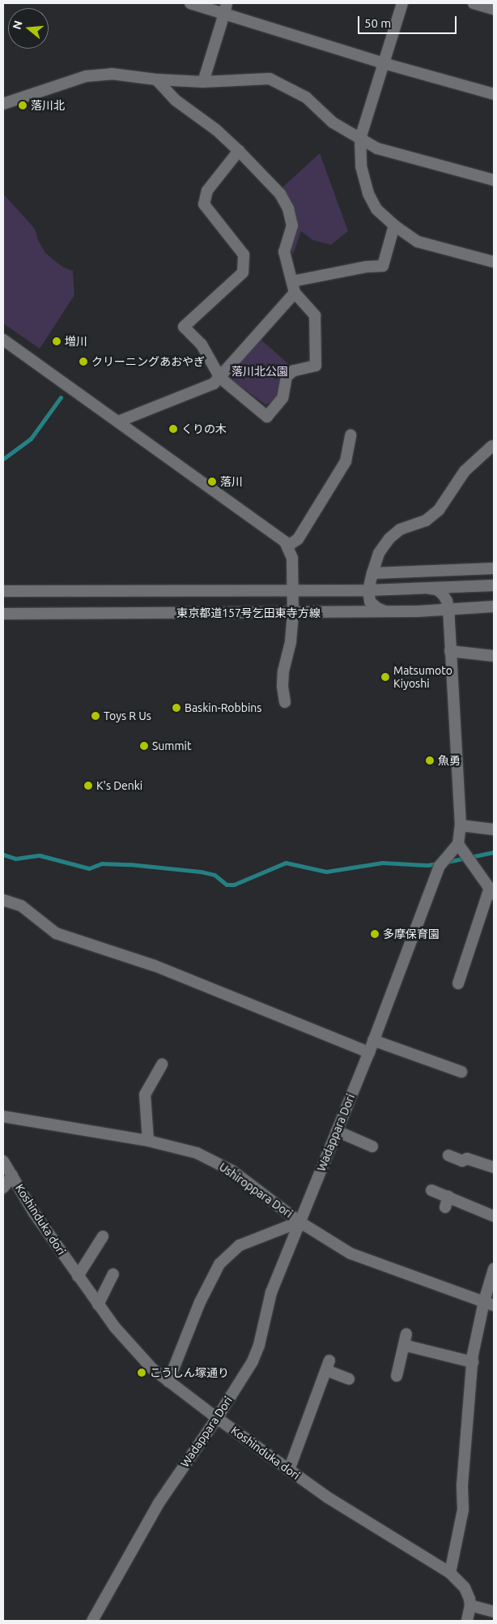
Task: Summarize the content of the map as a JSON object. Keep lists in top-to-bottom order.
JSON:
{
  "streets": {
    "street": [
      "東京都道157号乞田東寺方線",
      "Wadappara Dori",
      "Ushiroppara Dori",
      "Koshinduka dori"
    ]
  },
  "crossings": [
    ["Wadappara Dori", "Ushiroppara Dori"],
    ["Wadappara Dori", "Koshinduka dori"]
  ],
  "parks": ["落川北公園"],
  "places": [
    "落川北",
    "増川",
    "クリーニングあおやぎ",
    "くりの木",
    "落川",
    "Matsumoto Kiyoshi",
    "Baskin-Robbins",
    "Toys R Us",
    "Summit",
    "魚勇",
    "K's Denki",
    "多摩保育園",
    "こうしん塚通り"
  ],
  "scale_bar": "50 m",
  "north": "left"
}
